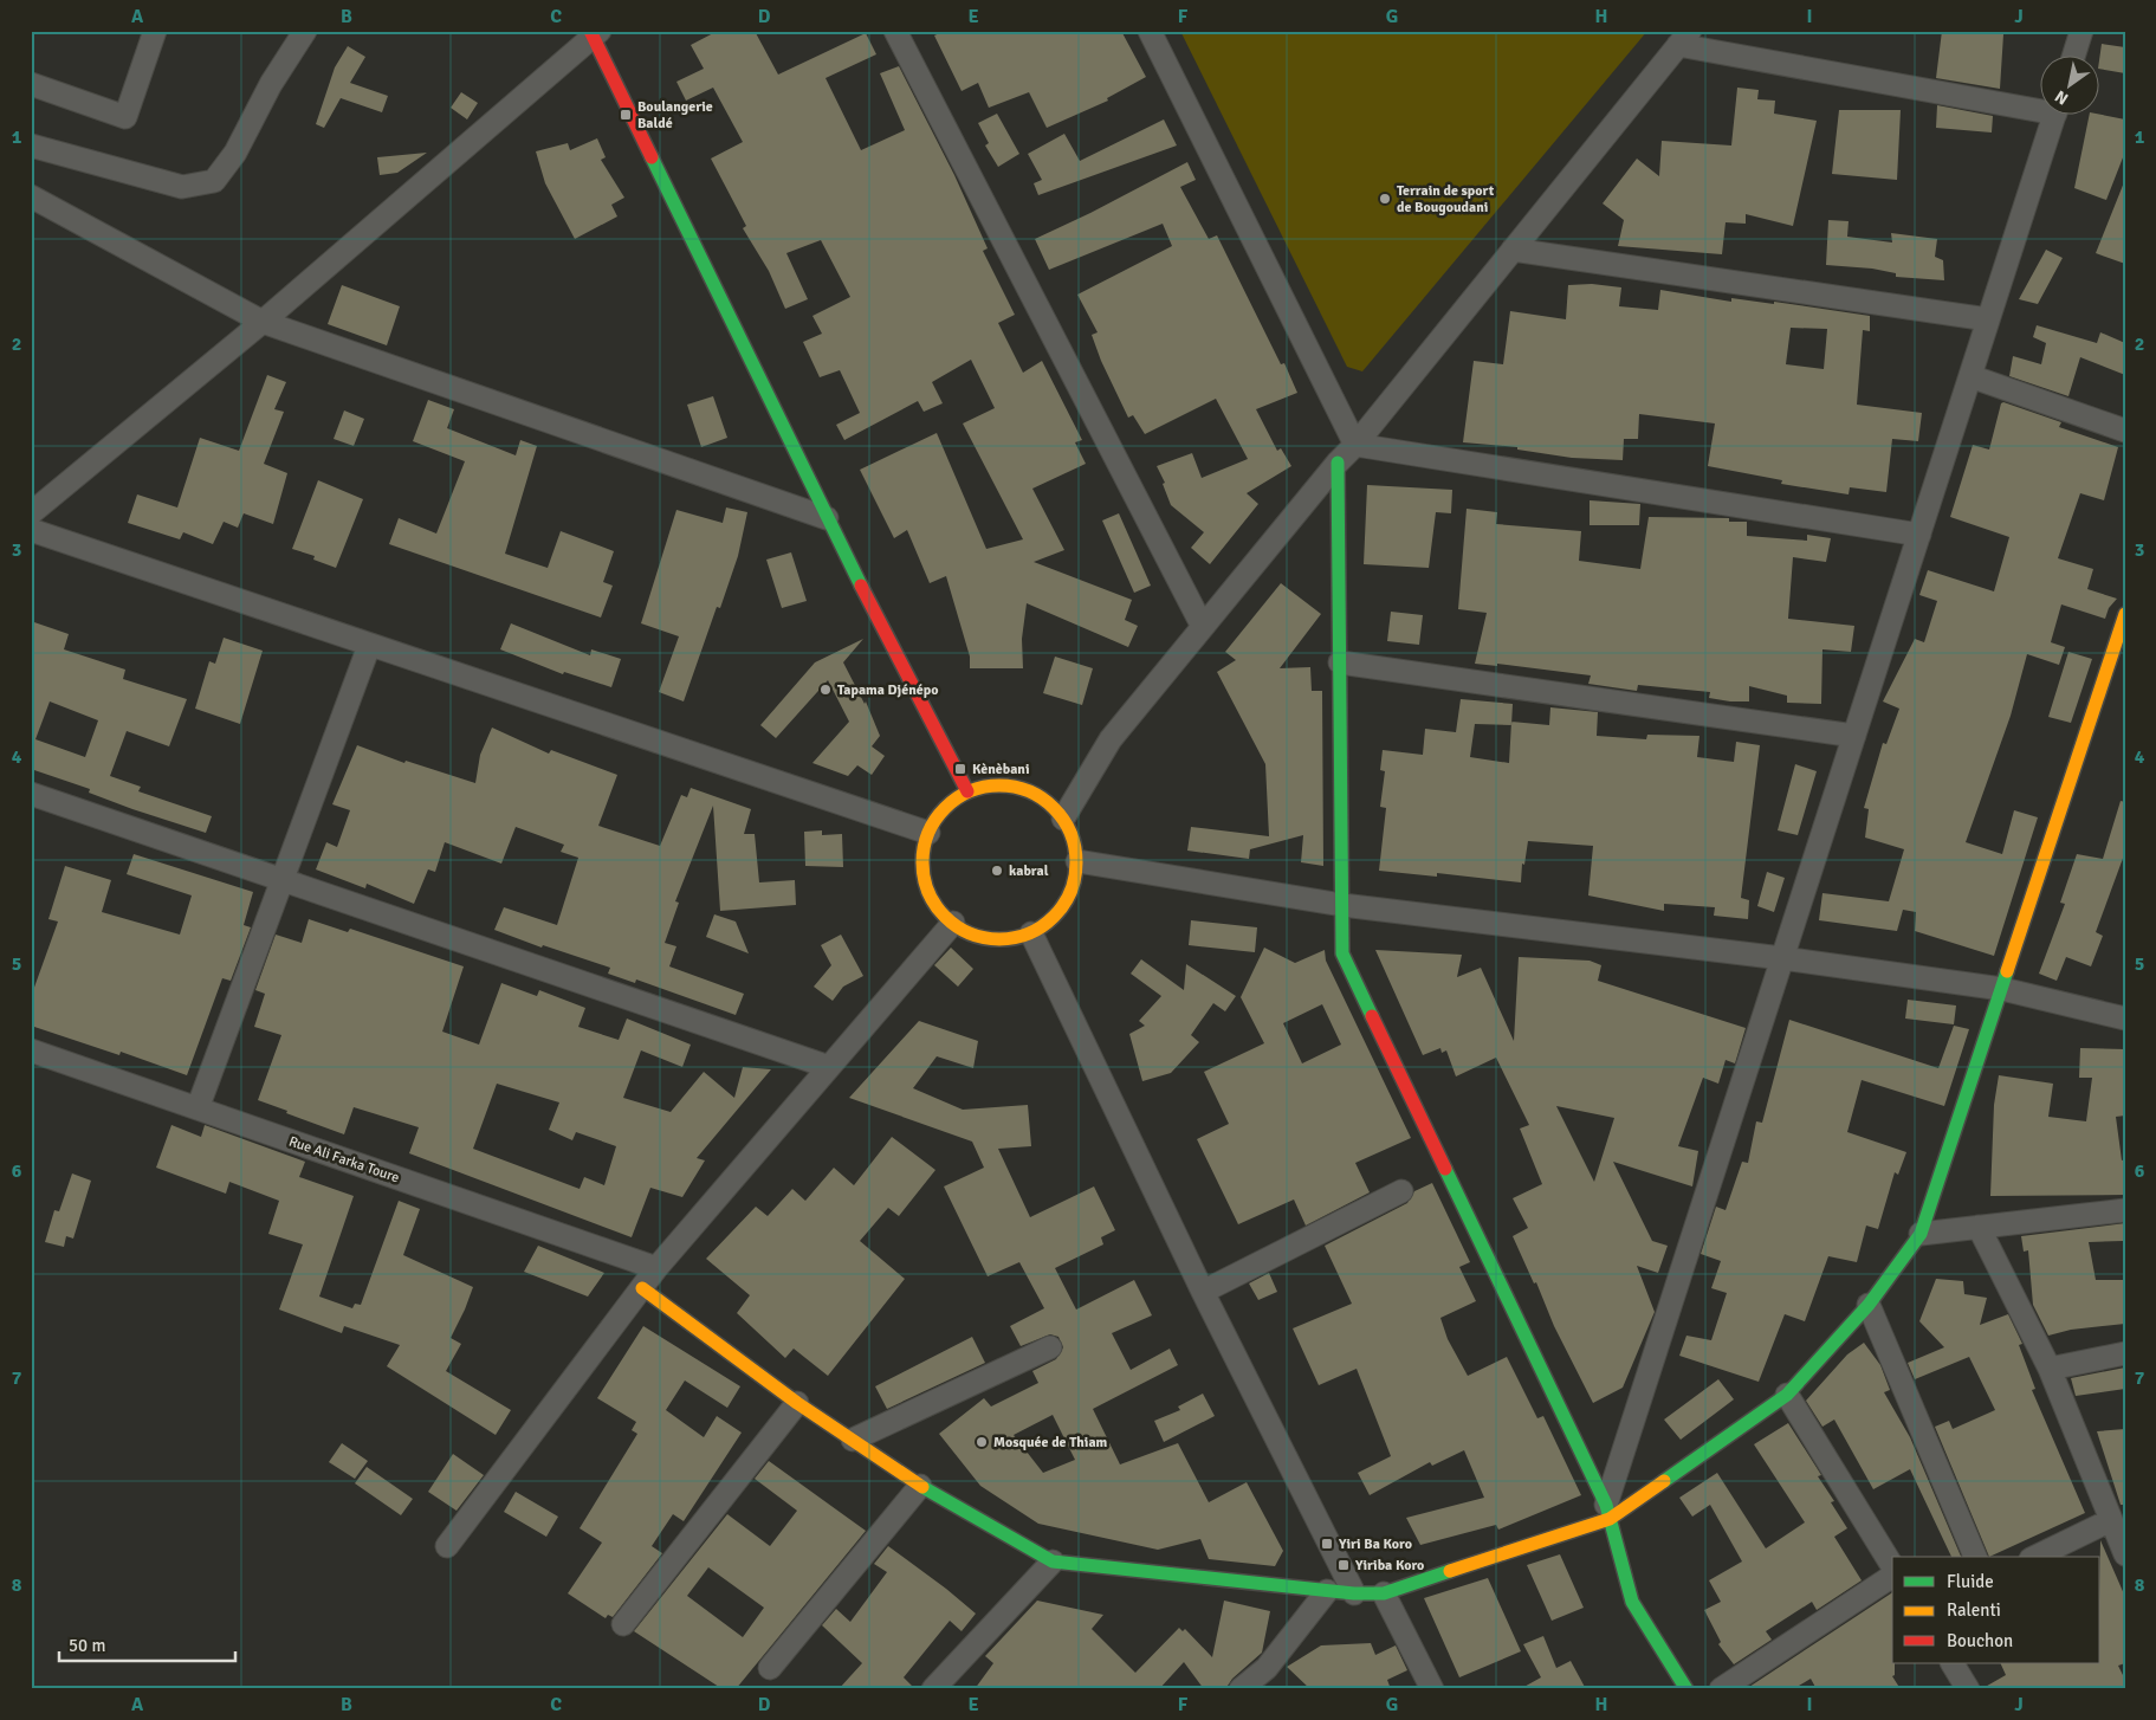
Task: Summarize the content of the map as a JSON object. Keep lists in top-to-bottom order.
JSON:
{
  "streets": {
    "street": ["Rue Ali Farka Toure"]
  },
  "places": {
    "transit": [
      "Boulangerie Baldé",
      "Kènèbani",
      "Yiri Ba Koro",
      "Yiriba Koro"
    ],
    "other": [
      "Terrain de sport de Bougoudani",
      "Tapama Djénépo",
      "kabral",
      "Mosquée de Thiam"
    ]
  },
  "legend": ["Fluide", "Ralenti", "Bouchon"],
  "scale_bar": "50 m",
  "north": "bottom left",
  "grid": {
    "columns": [
      "A",
      "B",
      "C",
      "D",
      "E",
      "F",
      "G",
      "H",
      "I",
      "J"
    ],
    "rows": [
      "1",
      "2",
      "3",
      "4",
      "5",
      "6",
      "7",
      "8"
    ]
  }
}
